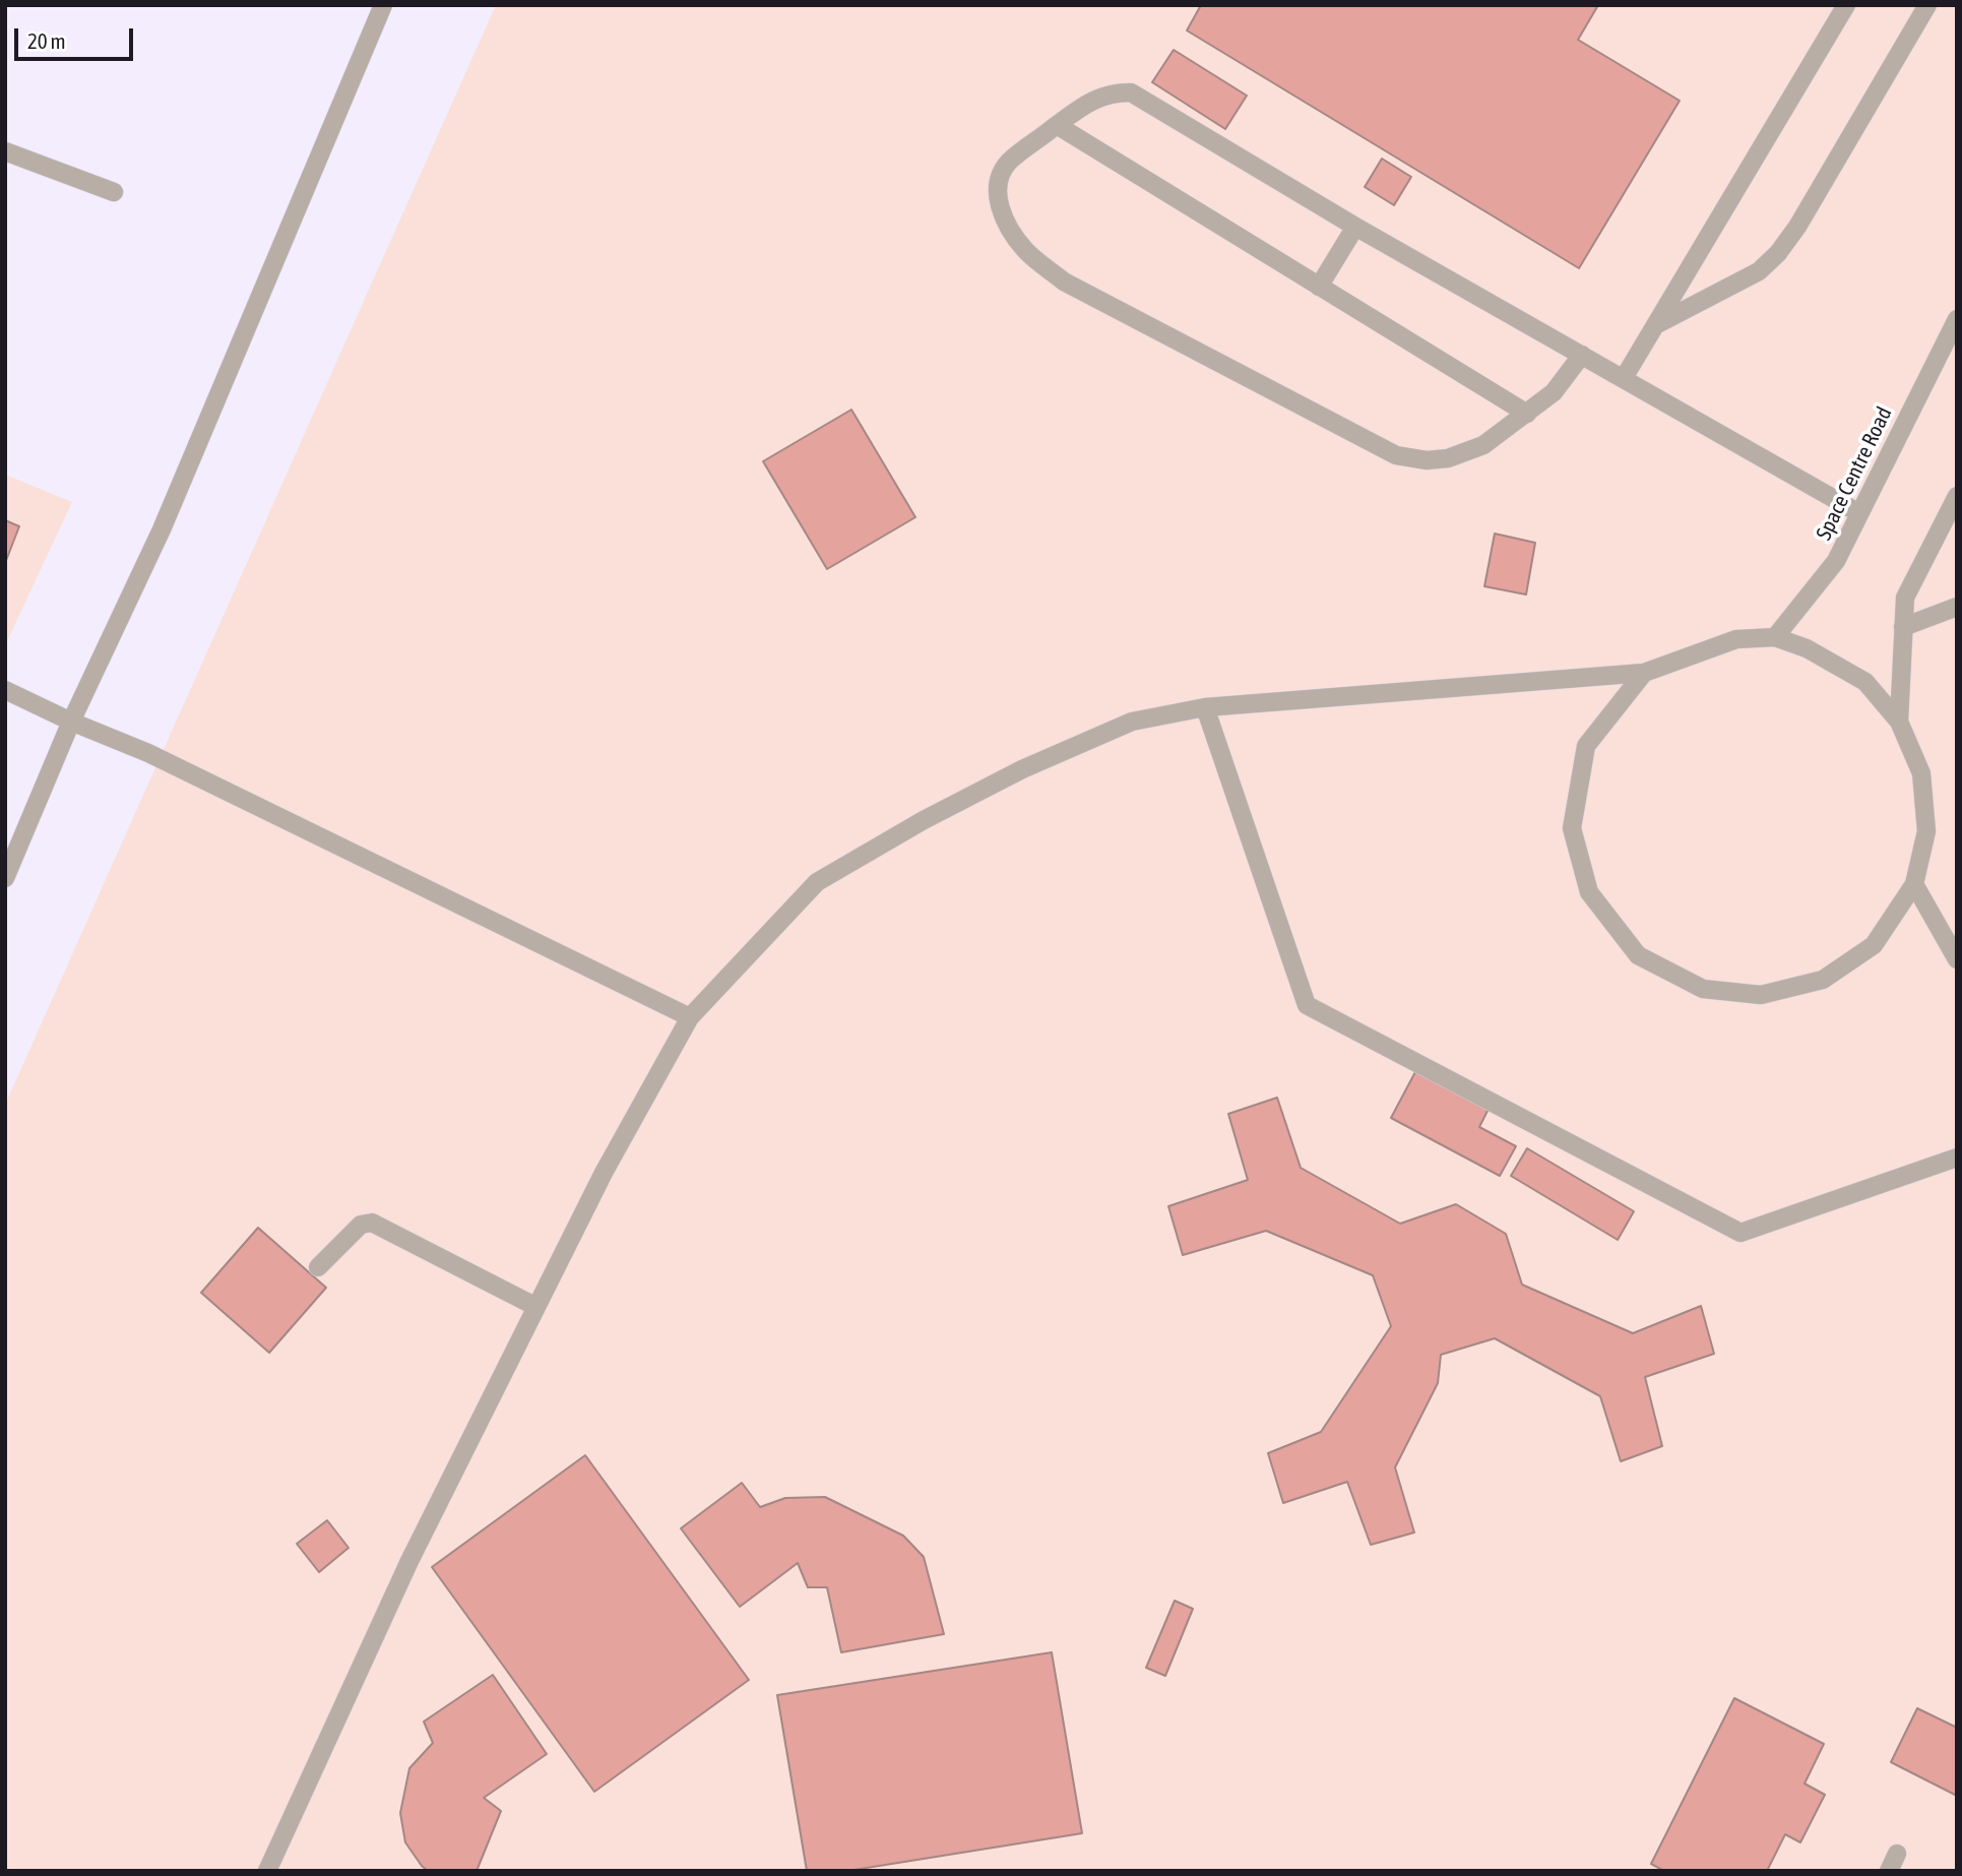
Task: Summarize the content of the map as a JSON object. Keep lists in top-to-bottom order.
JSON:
{
  "streets": {
    "lane": ["Space Centre Road"]
  },
  "scale_bar": "20 m"
}
